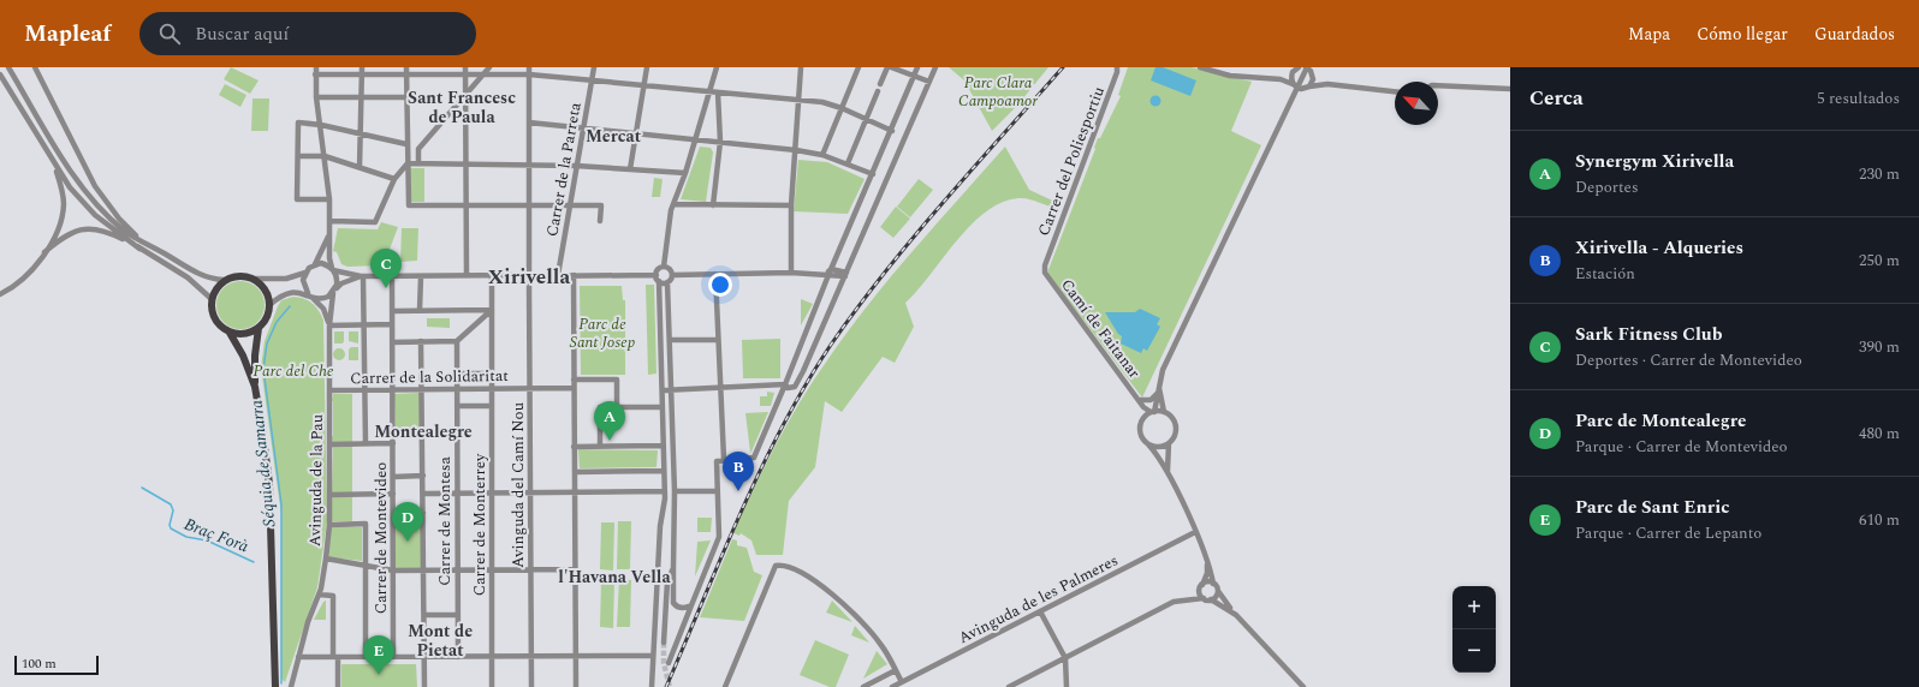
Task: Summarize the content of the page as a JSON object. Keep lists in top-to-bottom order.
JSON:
{
  "streets": {
    "street": [
      "Carrer del Poliesportiu",
      "Carrer de la Parreta",
      "Camí de Faitanar",
      "Carrer de la Solidaritat",
      "Avinguda de la Pau",
      "Avinguda del Camí Nou",
      "Carrer de Montesa",
      "Carrer de Monterrey",
      "Carrer de Montevideo",
      "Avinguda de les Palmeres"
    ]
  },
  "crossings": [
    ["Carrer del Poliesportiu", "Camí de Faitanar"],
    ["Carrer de la Solidaritat", "Avinguda de la Pau"],
    ["Carrer de la Solidaritat", "Avinguda del Camí Nou"],
    ["Carrer de la Solidaritat", "Carrer de Montesa"],
    ["Carrer de la Solidaritat", "Carrer de Monterrey"],
    ["Carrer de la Solidaritat", "Carrer de Montevideo"]
  ],
  "districts": [
    "Sant Francesc de Paula",
    "Mercat",
    "Xirivella",
    "Montealegre",
    "l'Havana Vella",
    "Mont de Pietat"
  ],
  "water": ["Séquia de Samarra", "Braç Forà"],
  "parks": ["Parc Clara Campoamor", "Parc de Sant Josep", "Parc del Che"],
  "scale_bar": "100 m",
  "north": "top left",
  "page": {
    "header": "Mapleaf",
    "search": "Buscar aquí",
    "nav": ["Mapa", "Cómo llegar", "Guardados"],
    "heading": ["Cerca", "5 resultados"],
    "list": [
      {
        "mark": "A",
        "name": "Synergym Xirivella",
        "note": "Deportes",
        "value": "230 m"
      },
      {
        "mark": "B",
        "name": "Xirivella - Alqueries",
        "note": "Estación",
        "value": "250 m"
      },
      {
        "mark": "C",
        "name": "Sark Fitness Club",
        "note": "Deportes · Carrer de Montevideo",
        "value": "390 m"
      },
      {
        "mark": "D",
        "name": "Parc de Montealegre",
        "note": "Parque · Carrer de Montevideo",
        "value": "480 m"
      },
      {
        "mark": "E",
        "name": "Parc de Sant Enric",
        "note": "Parque · Carrer de Lepanto",
        "value": "610 m"
      }
    ],
    "pins": [
      "C",
      "A",
      "B",
      "D",
      "E"
    ],
    "map_buttons": ["+", "−"],
    "scale": "100 m"
  }
}
